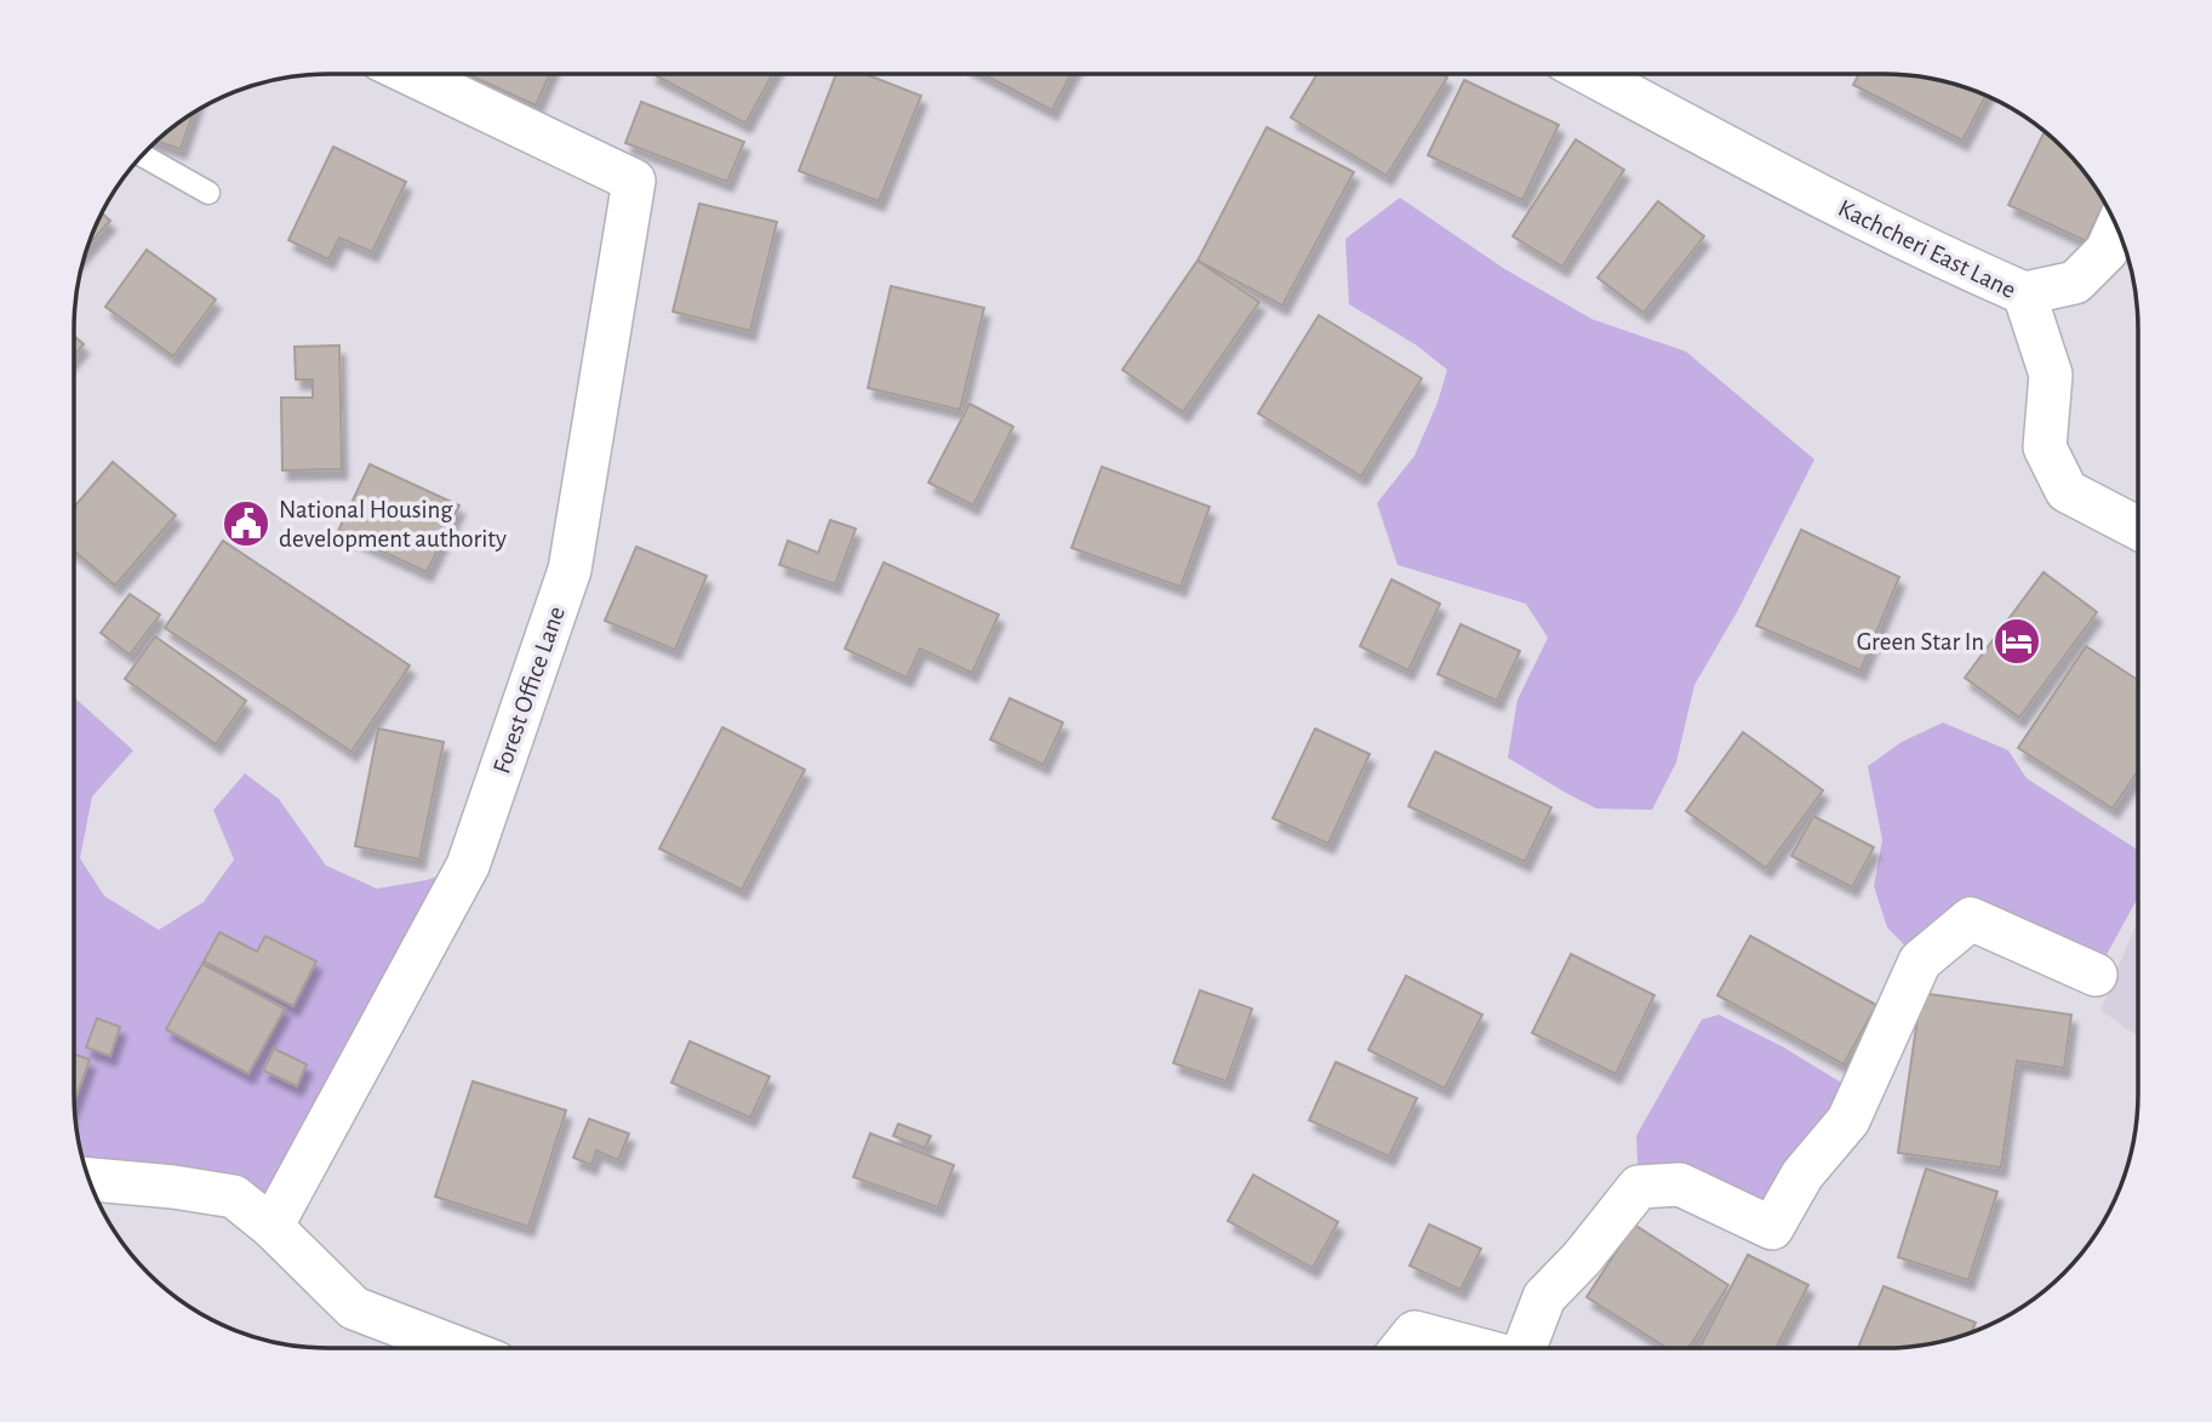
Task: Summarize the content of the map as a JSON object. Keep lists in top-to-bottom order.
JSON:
{
  "streets": {
    "street": ["Kachcheri East Lane", "Forest Office Lane"]
  },
  "places": {
    "public building": ["National Housing development authority"],
    "hotel": ["Green Star In"]
  }
}
